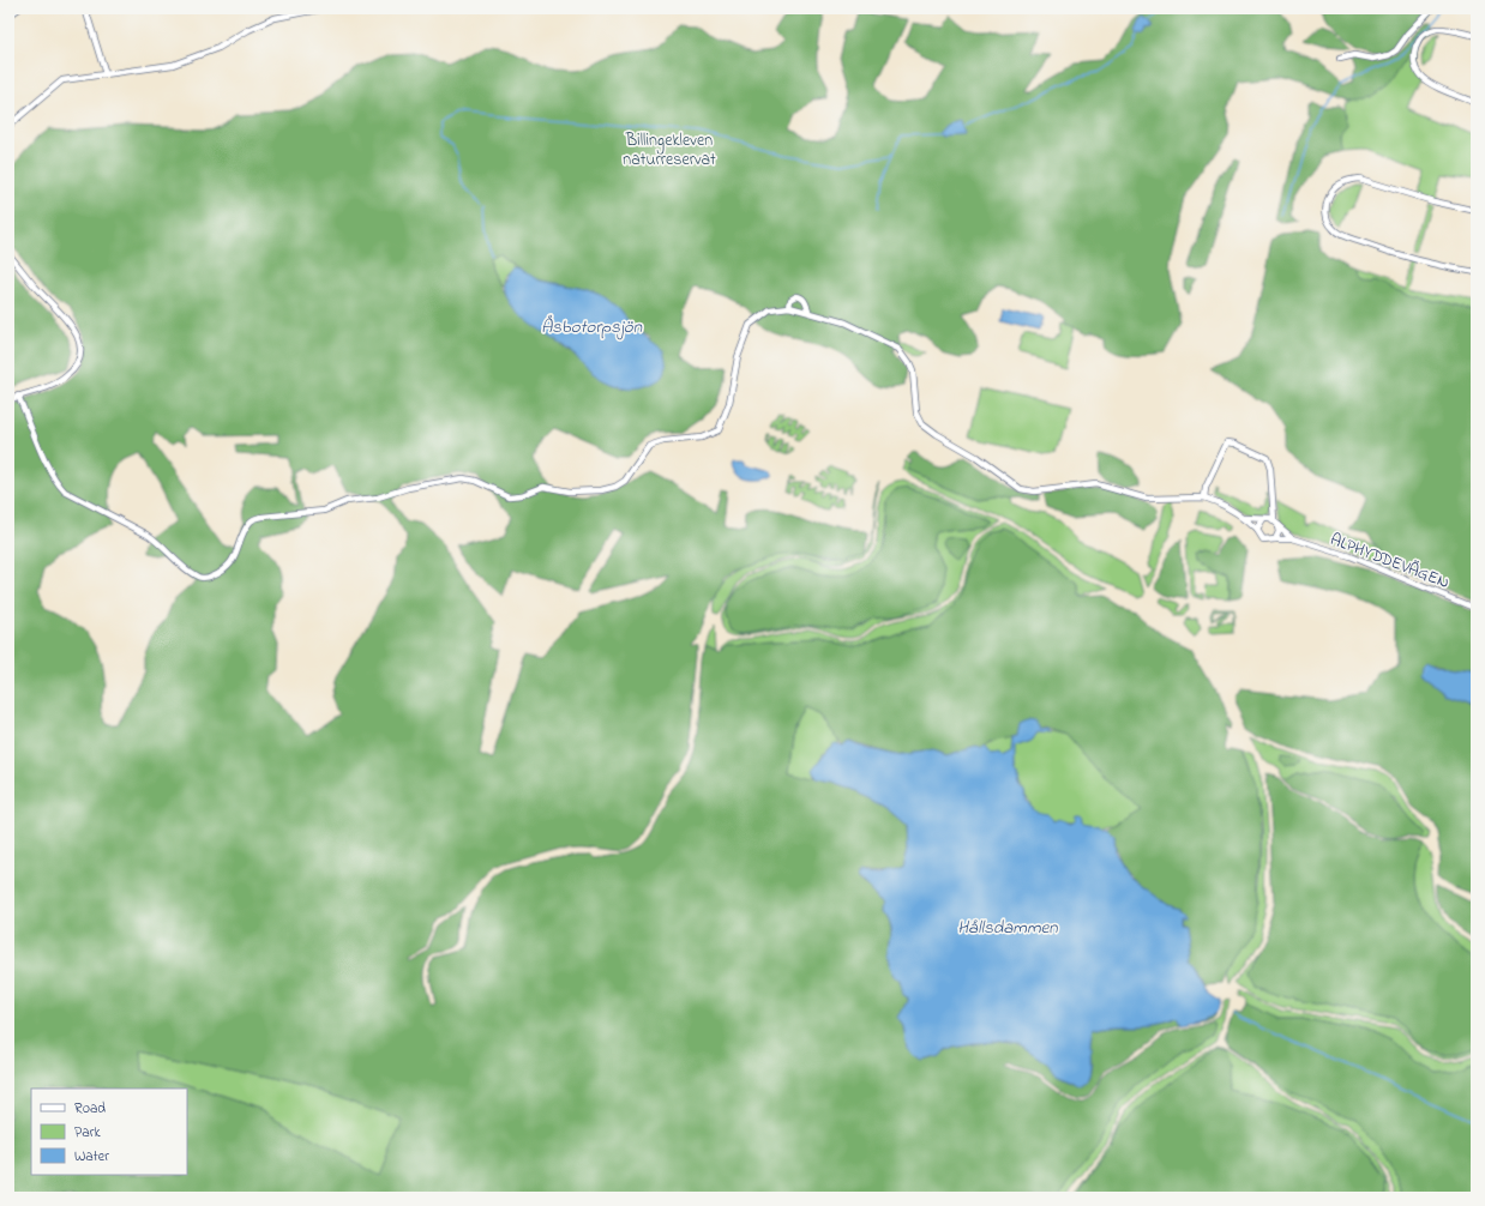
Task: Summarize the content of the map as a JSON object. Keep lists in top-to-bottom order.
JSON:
{
  "streets": {
    "street": ["ALPHYDDEVÄGEN"]
  },
  "water": ["Åsbotorpsjön", "Hållsdammen"],
  "parks": ["Billingekleven naturreservat"],
  "legend": ["Road", "Park", "Water"]
}
